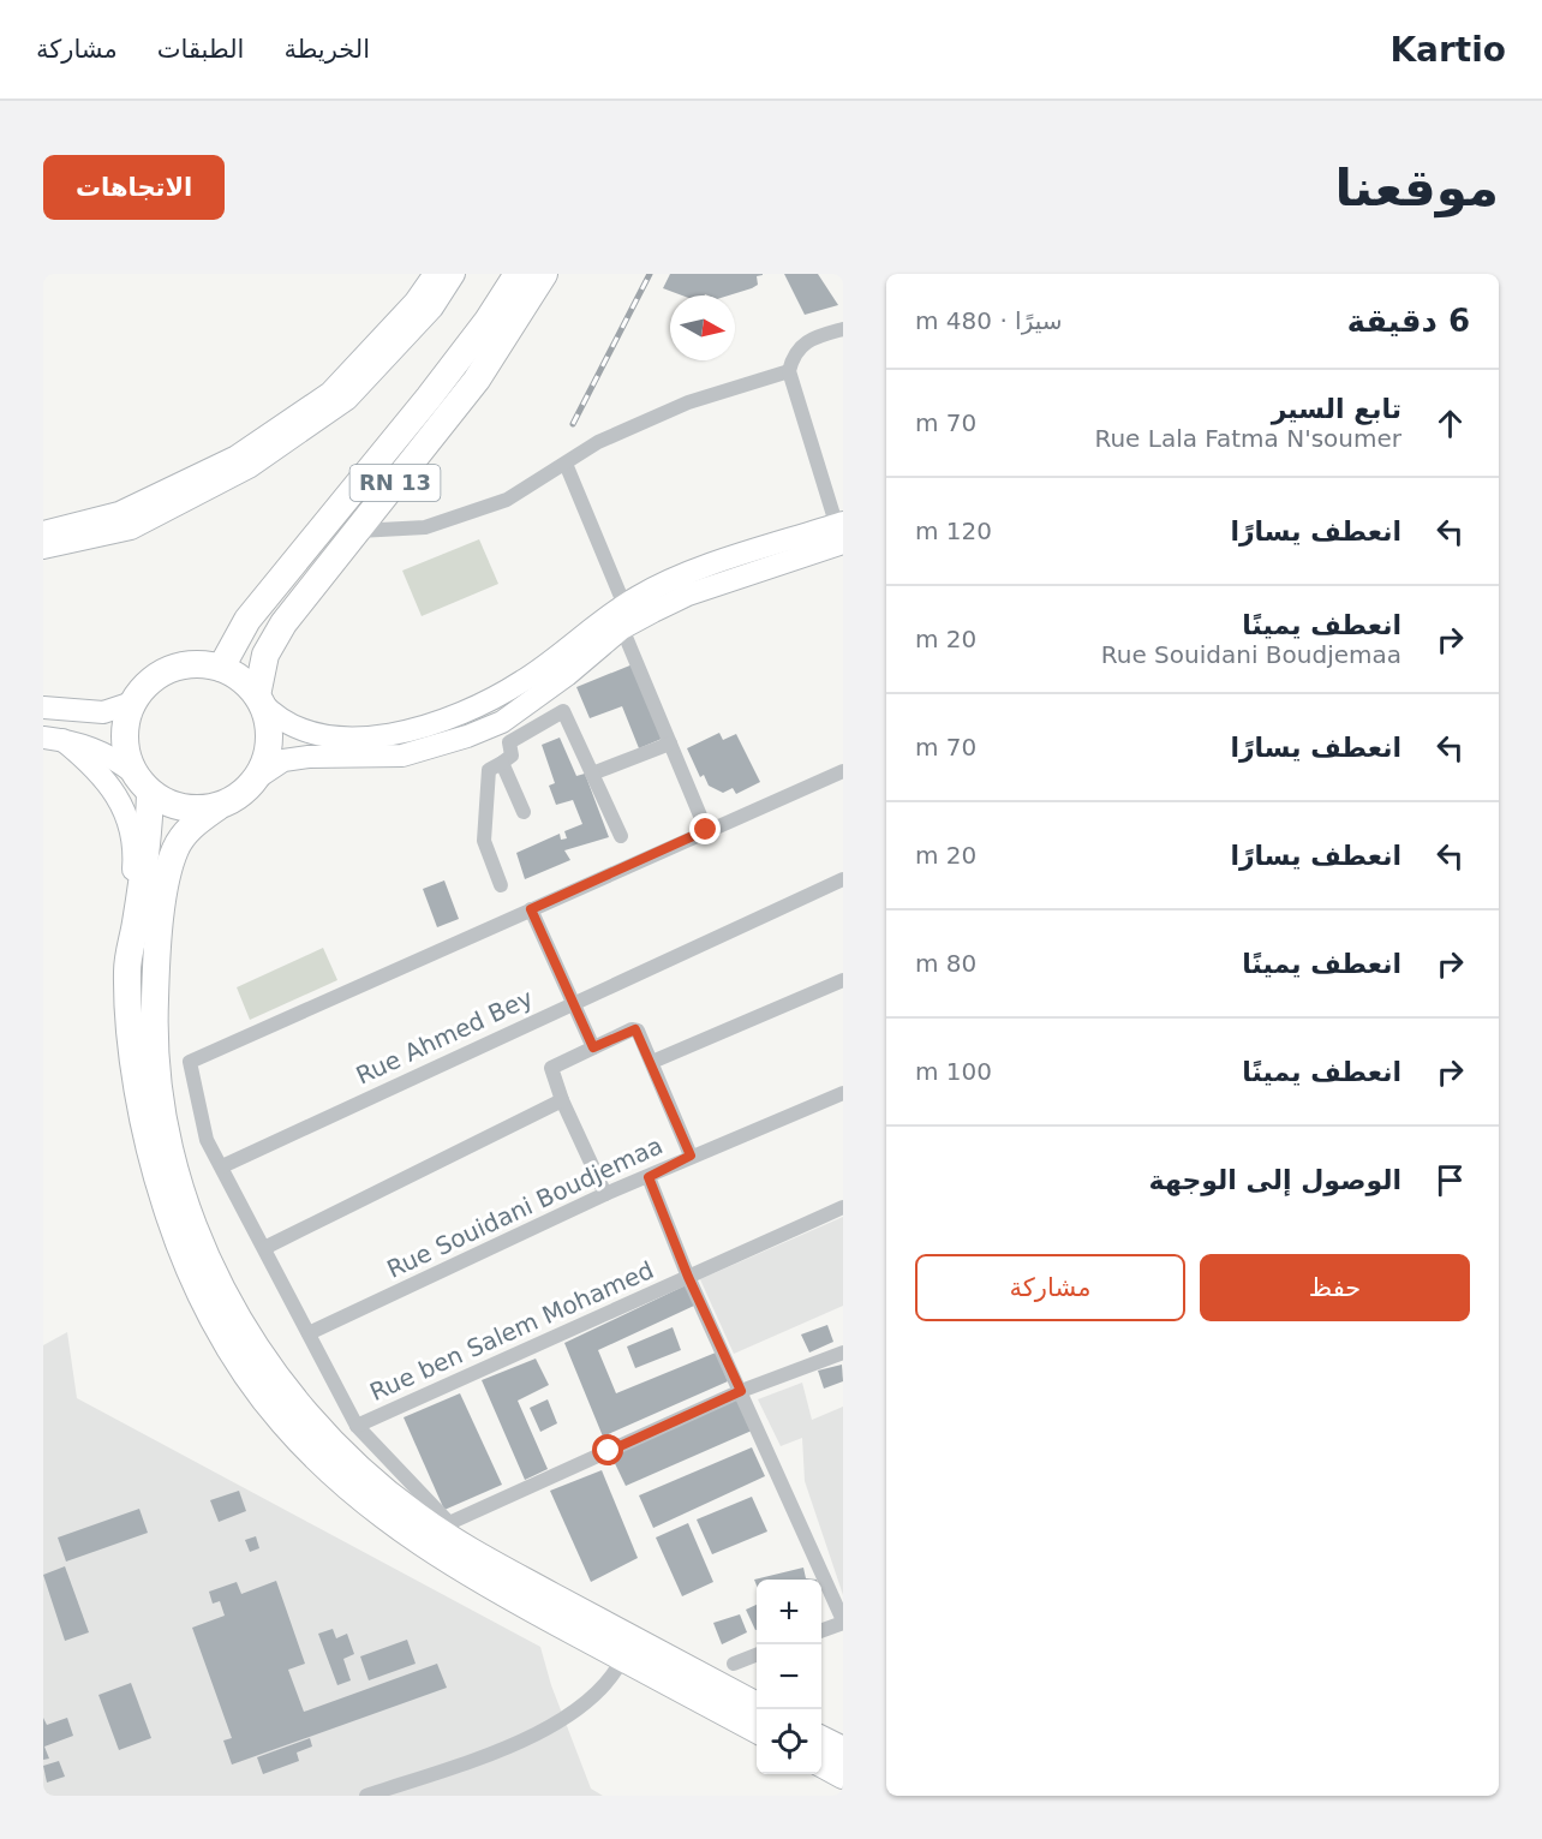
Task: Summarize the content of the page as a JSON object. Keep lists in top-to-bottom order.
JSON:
{
  "streets": {
    "highway": ["RN 13"],
    "street": ["Rue Ahmed Bey", "Rue Souidani Boudjemaa", "Rue ben Salem Mohamed"]
  },
  "north": "right",
  "page": {
    "header": "Kartio",
    "nav": ["الخريطة", "الطبقات", "مشاركة"],
    "buttons": [
      "الاتجاهات",
      ["حفظ", "مشاركة"]
    ],
    "title": "موقعنا",
    "heading": ["6 دقيقة", "سيرًا · 480 m"],
    "list": [
      ["تابع السير", "Rue Lala Fatma N'soumer", "70 m"],
      ["انعطف يسارًا", "120 m"],
      ["انعطف يمينًا", "Rue Souidani Boudjemaa", "20 m"],
      ["انعطف يسارًا", "70 m"],
      ["انعطف يسارًا", "20 m"],
      ["انعطف يمينًا", "80 m"],
      ["انعطف يمينًا", "100 m"],
      "الوصول إلى الوجهة"
    ],
    "map_buttons": ["+", "−"]
  }
}
